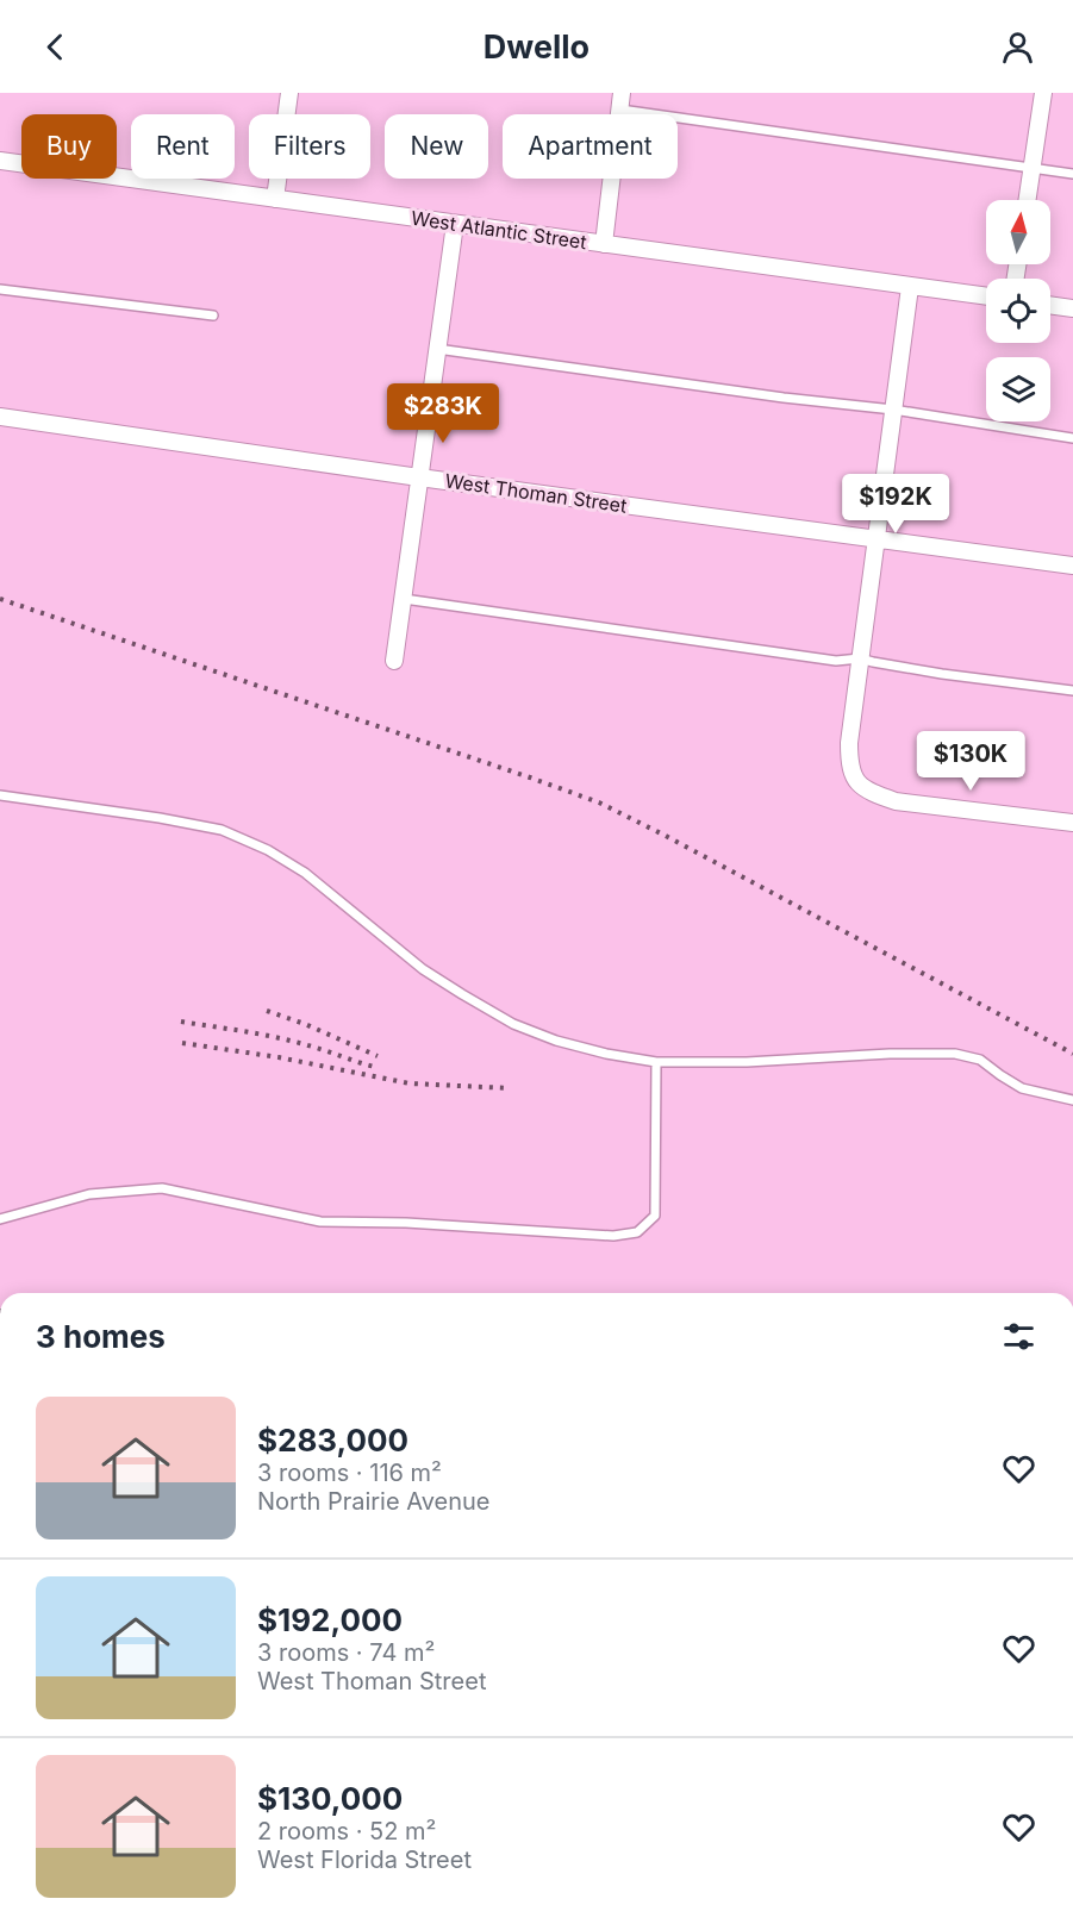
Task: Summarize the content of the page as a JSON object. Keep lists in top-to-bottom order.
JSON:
{
  "streets": {
    "street": ["West Atlantic Street", "West Thoman Street"]
  },
  "north": "top",
  "page": {
    "header": "Dwello",
    "chip": [
      "Buy",
      "Rent",
      "Filters",
      "New",
      "Apartment"
    ],
    "price": ["$283K", "$192K", "$130K"],
    "heading": "3 homes",
    "list": [
      {
        "name": "$283,000",
        "note": "3 rooms · 116 m² · North Prairie Avenue"
      },
      {
        "name": "$192,000",
        "note": "3 rooms · 74 m² · West Thoman Street"
      },
      {
        "name": "$130,000",
        "note": "2 rooms · 52 m² · West Florida Street"
      }
    ]
  }
}
